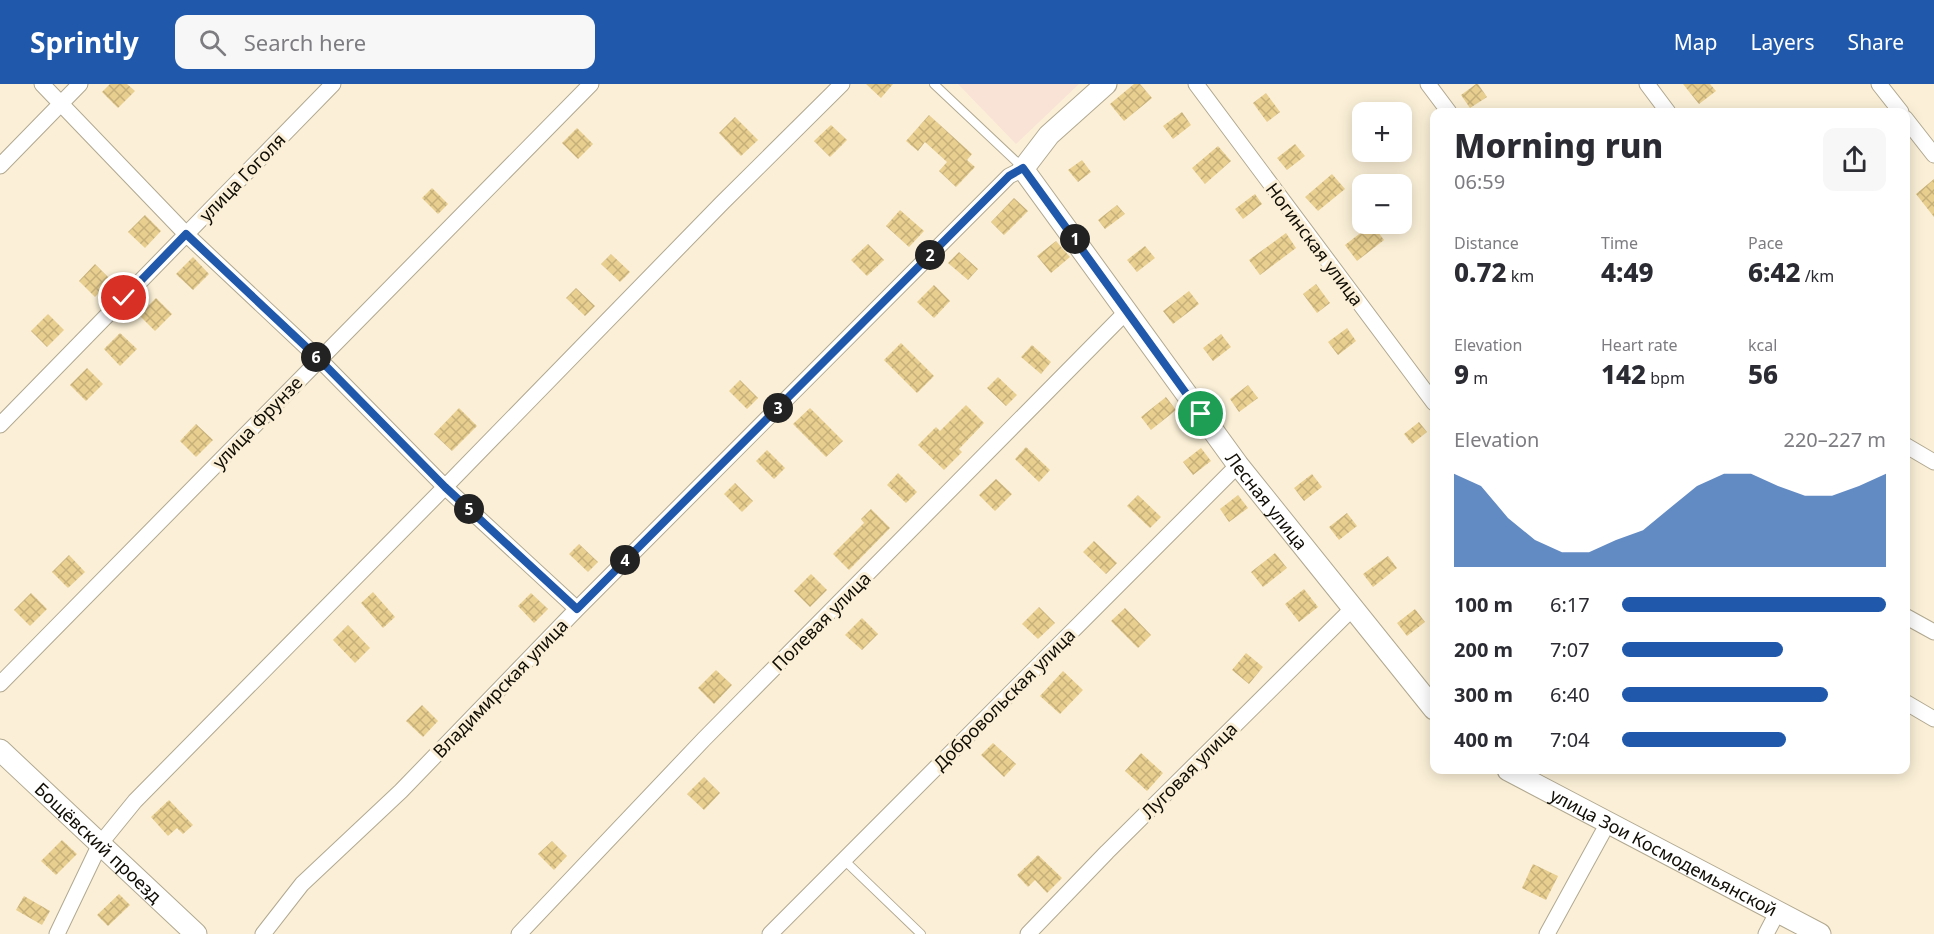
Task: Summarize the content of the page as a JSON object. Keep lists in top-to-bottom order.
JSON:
{
  "streets": {
    "street": [
      "улица Гоголя",
      "Ногинская улица",
      "улица Фрунзе",
      "Лесная улица",
      "Полевая улица",
      "Владимирская улица",
      "Добровольская улица",
      "Луговая улица",
      "Бощёвский проезд",
      "улица Зои Космодемьянской"
    ]
  },
  "crossings": [
    ["Лесная улица", "Полевая улица"],
    ["Лесная улица", "Владимирская улица"],
    ["Лесная улица", "Добровольская улица"],
    ["Лесная улица", "Луговая улица"]
  ],
  "page": {
    "header": "Sprintly",
    "search": "Search here",
    "nav": ["Map", "Layers", "Share"],
    "map_buttons": ["+", "−"],
    "heading": ["Morning run", "06:59"],
    "stats": [
      ["Distance", "0.72 km"],
      ["Time", "4:49"],
      ["Pace", "6:42 /km"],
      ["Elevation", "9 m"],
      ["Heart rate", "142 bpm"],
      ["kcal", "56"]
    ],
    "pins": [
      "1",
      "2",
      "6",
      "3",
      "5",
      "4"
    ],
    "chart": ["Elevation", "220–227 m"],
    "list": [
      {
        "name": "100 m",
        "note": "6:17"
      },
      {
        "name": "200 m",
        "note": "7:07"
      },
      {
        "name": "300 m",
        "note": "6:40"
      },
      {
        "name": "400 m",
        "note": "7:04"
      }
    ]
  }
}
